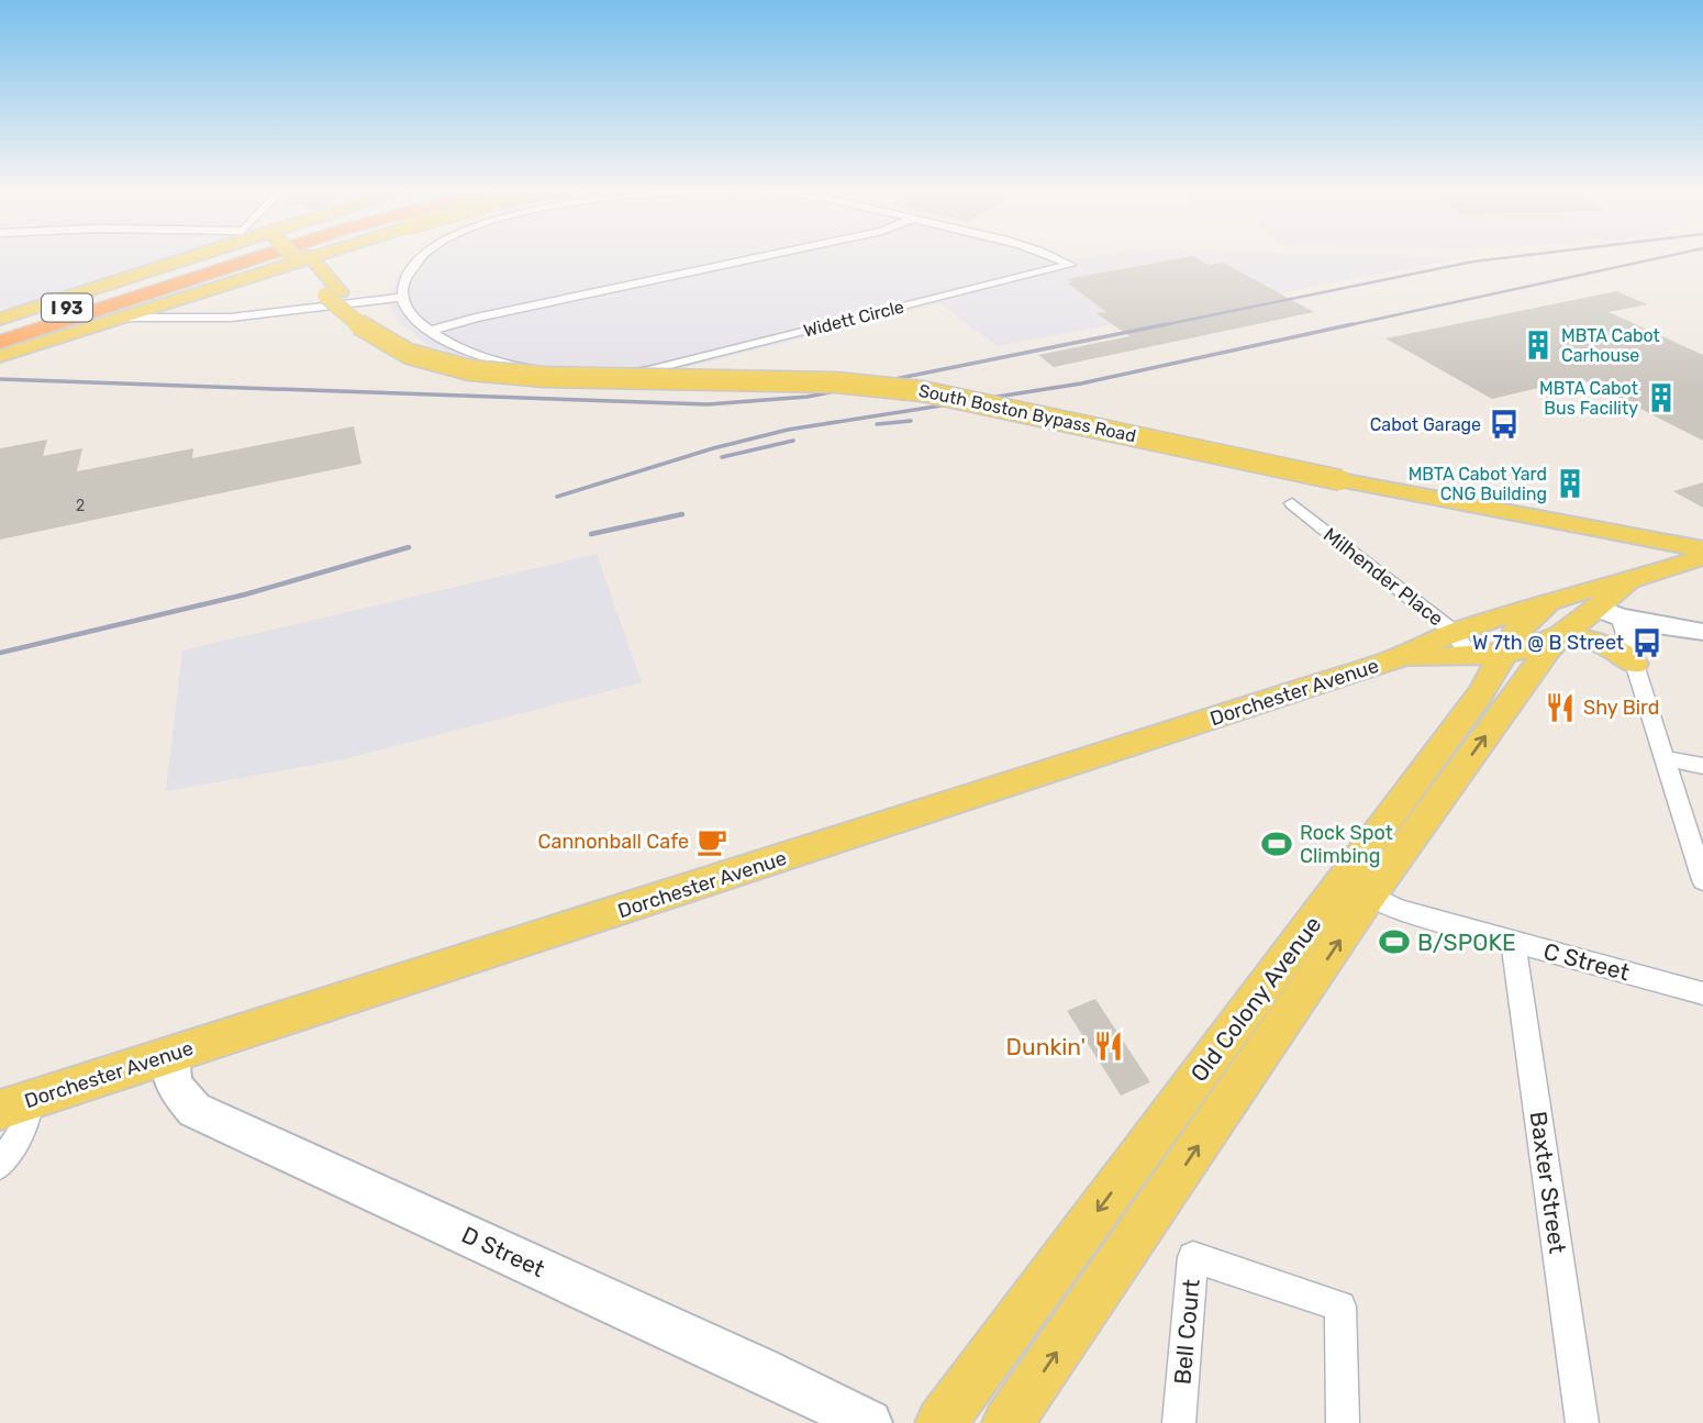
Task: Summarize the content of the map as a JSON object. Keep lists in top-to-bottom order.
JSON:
{
  "streets": {
    "highway": ["I 93"],
    "main road": [
      "South Boston Bypass Road",
      "Dorchester Avenue",
      "Old Colony Avenue",
      "D Street"
    ],
    "street": [
      "Widett Circle",
      "Milhender Place",
      "C Street",
      "Baxter Street",
      "Bell Court"
    ]
  },
  "crossings": [
    ["Milhender Place", "Dorchester Avenue"],
    ["Dorchester Avenue", "Old Colony Avenue"],
    ["Dorchester Avenue", "D Street"],
    ["C Street", "Old Colony Avenue"],
    ["C Street", "Baxter Street"]
  ],
  "places": {
    "building": ["MBTA Cabot Carhouse", "MBTA Cabot Bus Facility", "MBTA Cabot Yard CNG Building"],
    "bus stop": ["Cabot Garage", "W 7th @ B Street"],
    "restaurant": ["Shy Bird", "Dunkin'"],
    "cafe": ["Cannonball Cafe"],
    "sports": ["Rock Spot Climbing", "B/SPOKE"]
  },
  "house_numbers": ["2"]
}
